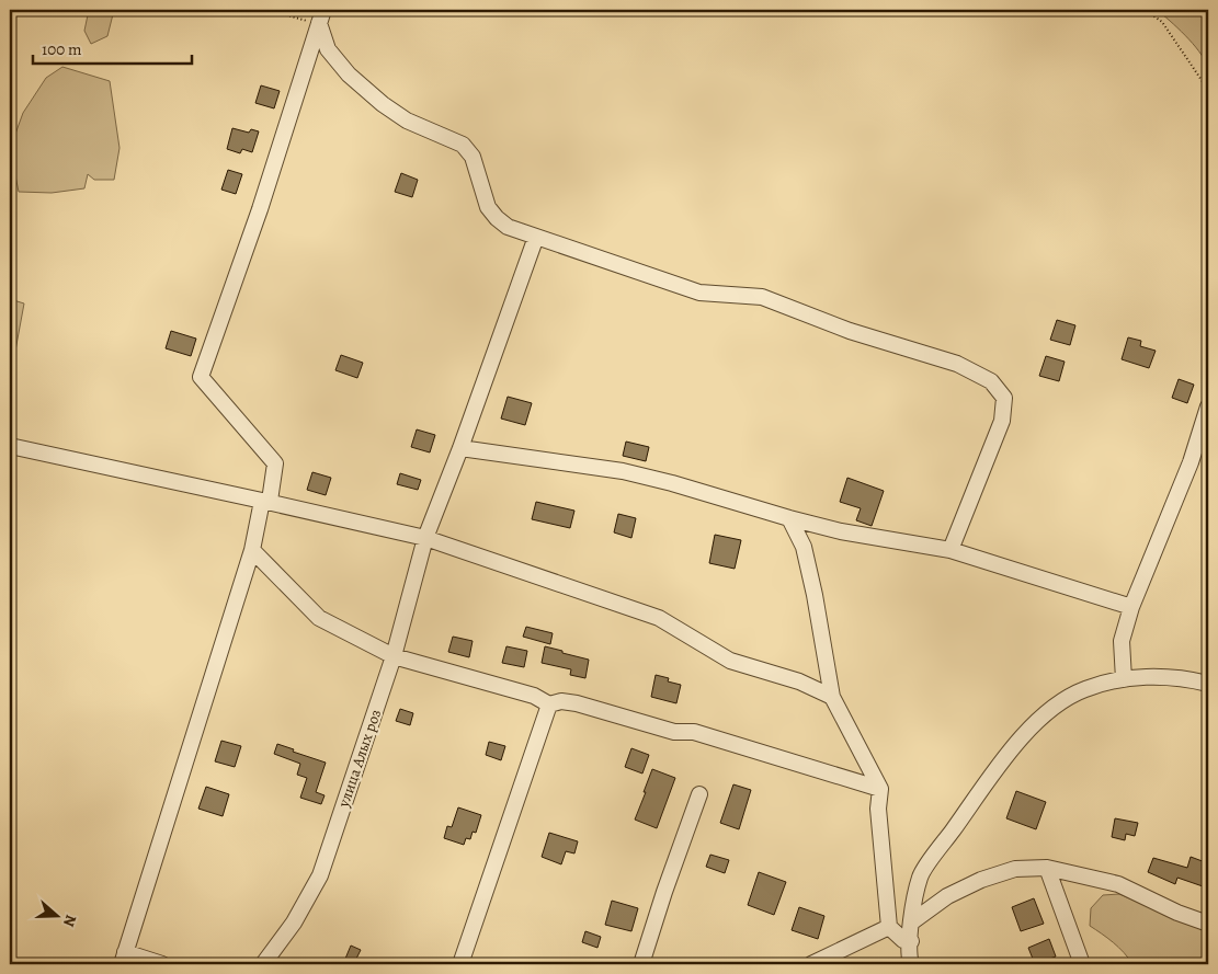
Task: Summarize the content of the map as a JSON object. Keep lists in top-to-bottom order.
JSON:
{
  "streets": {
    "street": ["улица Алых роз"]
  },
  "scale_bar": "100 m",
  "north": "right"
}
